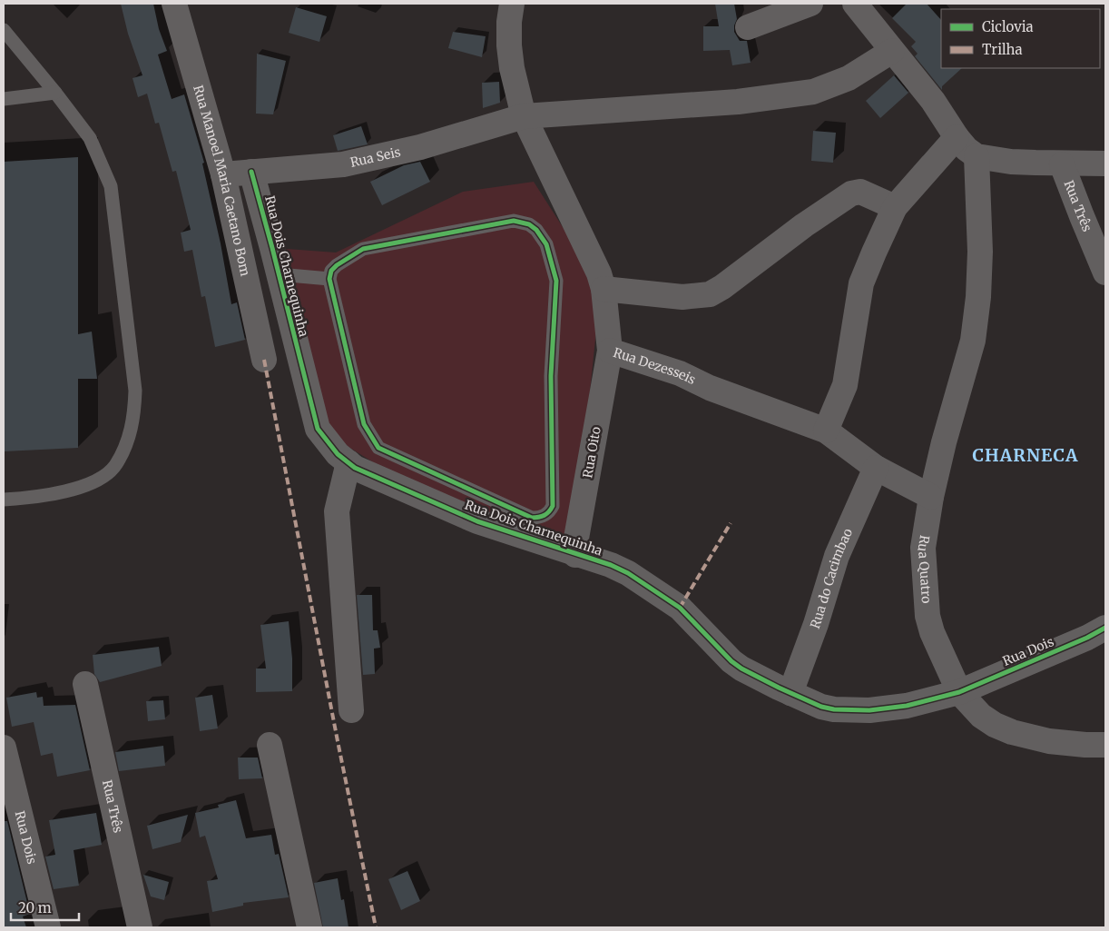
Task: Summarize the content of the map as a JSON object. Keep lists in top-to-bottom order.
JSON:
{
  "streets": {
    "street": [
      "Rua Seis",
      "Rua Manoel Maria Caetano Bom",
      "Rua Três",
      "Rua Dois Charnequinha",
      "Rua Dezesseis",
      "Rua Oito",
      "Rua Quatro",
      "Rua do Cacimbao",
      "Rua Dois"
    ]
  },
  "crossings": [
    ["Rua Seis", "Rua Manoel Maria Caetano Bom"],
    ["Rua Seis", "Rua Dois Charnequinha"],
    ["Rua Seis", "Rua Dezesseis"],
    ["Rua Dois Charnequinha", "Rua Oito"],
    ["Rua Dois Charnequinha", "Rua Quatro"],
    ["Rua Dois Charnequinha", "Rua do Cacimbao"],
    ["Rua Dois Charnequinha", "Rua Dois"],
    ["Rua Dezesseis", "Rua Oito"],
    ["Rua Dezesseis", "Rua Quatro"],
    ["Rua Dezesseis", "Rua do Cacimbao"],
    ["Rua Quatro", "Rua Dois"]
  ],
  "districts": ["CHARNECA"],
  "legend": ["Ciclovia", "Trilha"],
  "scale_bar": "20 m"
}
